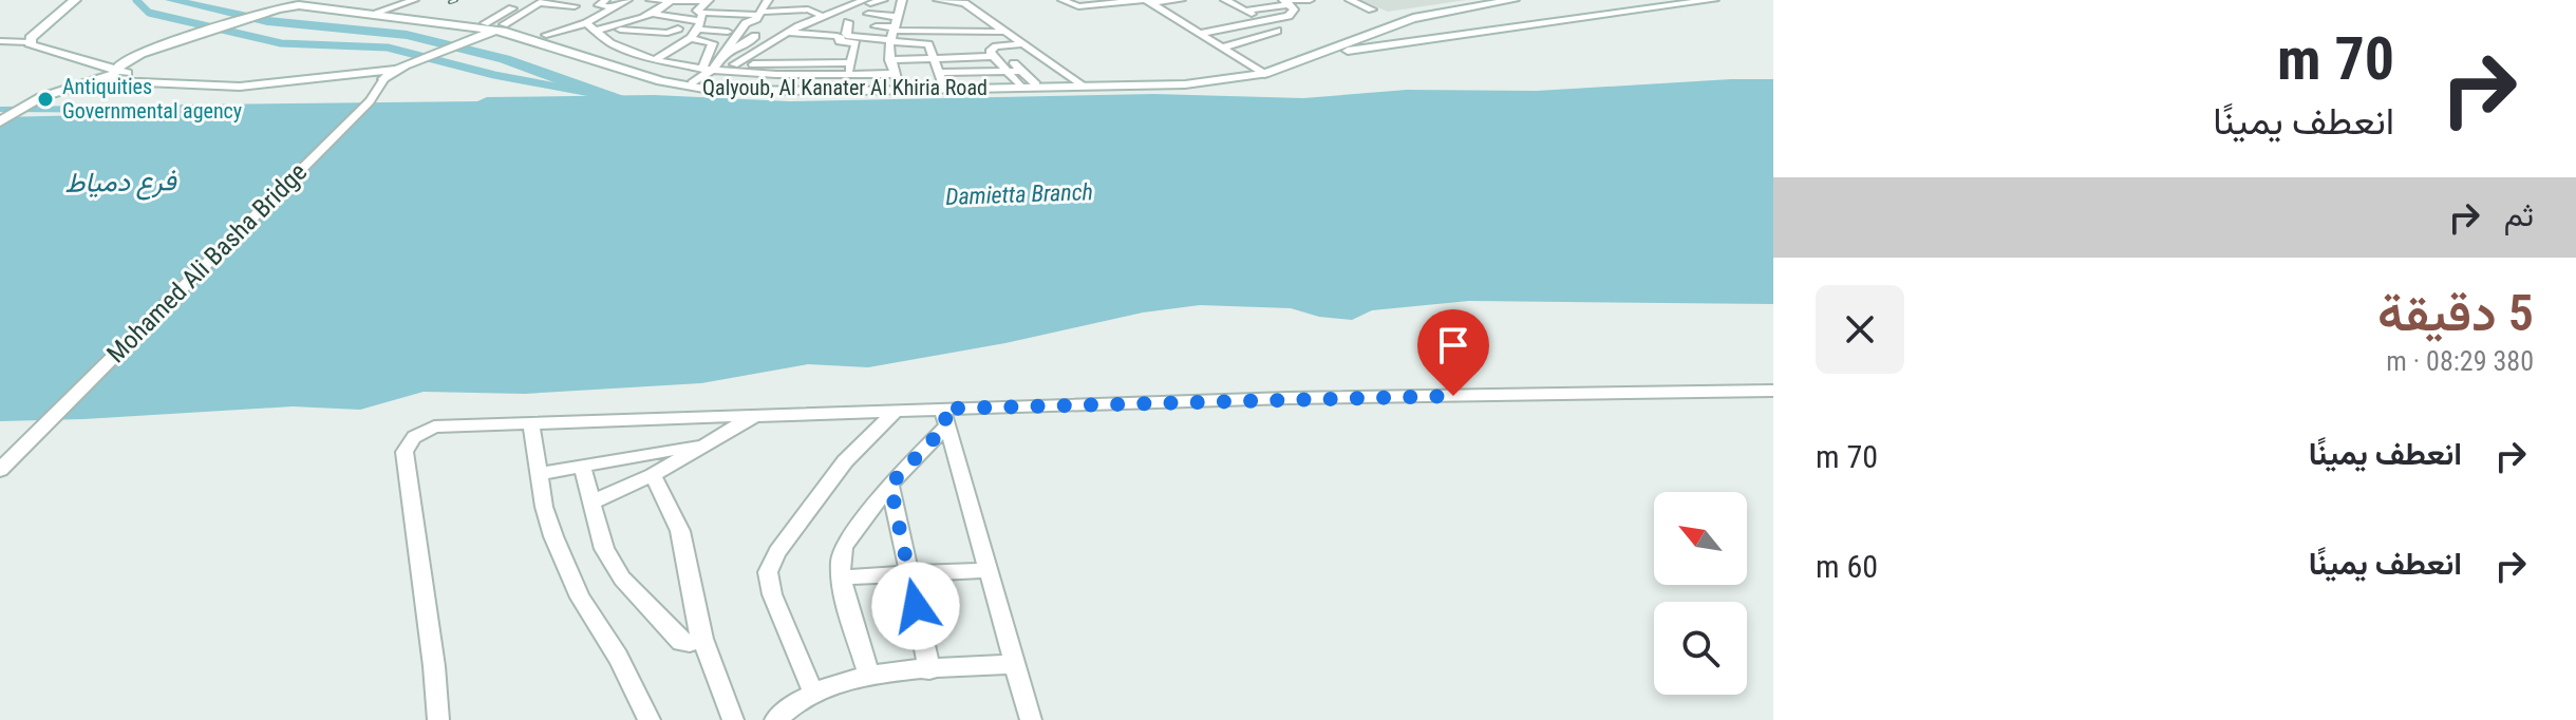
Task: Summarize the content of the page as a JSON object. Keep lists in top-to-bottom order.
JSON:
{
  "streets": {
    "main road": ["Qalyoub, Al Kanater Al Khiria Road"],
    "street": ["Mohamed Ali Basha Bridge"]
  },
  "water": ["فرع دمياط", "Damietta Branch"],
  "places": ["Antiquities Governmental agency"],
  "north": "top left",
  "page": {
    "turn": ["70 m", "انعطف يمينًا"],
    "then": "ثم",
    "heading": ["5 دقيقة", "380 m · 08:29"],
    "list": [
      {
        "name": "انعطف يمينًا",
        "value": "70 m"
      },
      {
        "name": "انعطف يمينًا",
        "value": "60 m"
      }
    ]
  }
}
